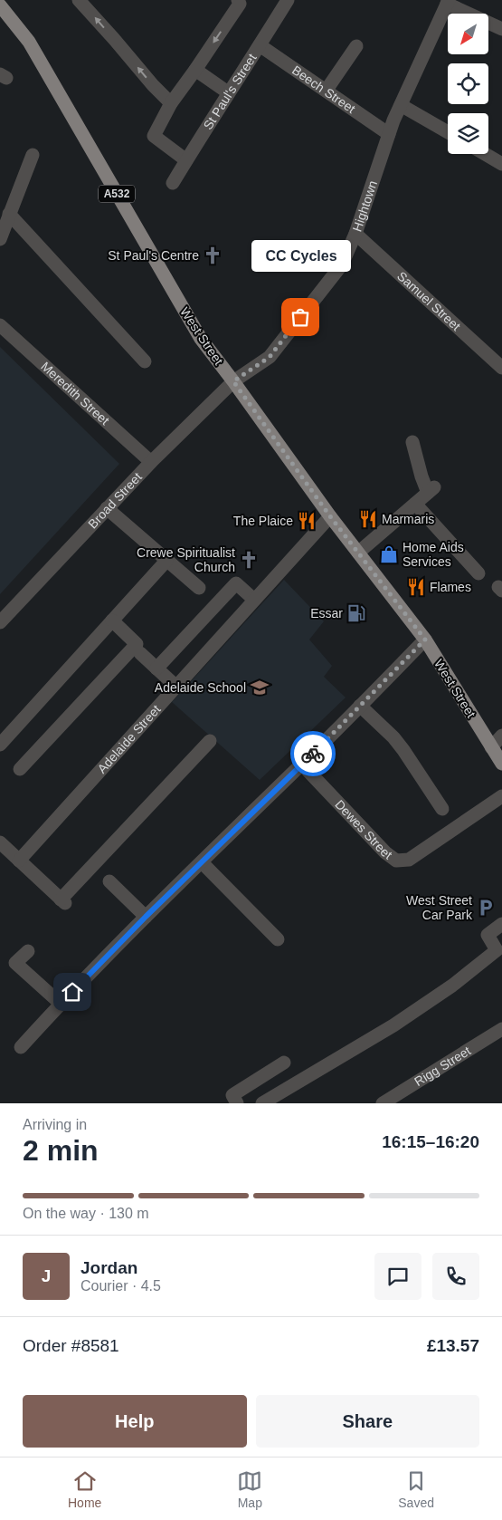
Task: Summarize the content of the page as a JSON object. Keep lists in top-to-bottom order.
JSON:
{
  "streets": {
    "main road": ["A532", "West Street"],
    "street": [
      "Beech Street",
      "St Paul's Street",
      "Hightown",
      "Samuel Street",
      "Meredith Street",
      "Broad Street",
      "Adelaide Street",
      "Dewes Street",
      "Rigg Street"
    ]
  },
  "crossings": [
    ["Beech Street", "St Paul's Street"],
    ["Beech Street", "Hightown"],
    ["Hightown", "Samuel Street"],
    ["Hightown", "West Street"],
    ["Hightown", "Broad Street"],
    ["West Street", "Broad Street"],
    ["West Street", "Adelaide Street"],
    ["Meredith Street", "Broad Street"]
  ],
  "places": {
    "church": ["St Paul's Centre", "Crewe Spiritualist Church"],
    "other": ["CC Cycles"],
    "restaurant": ["Marmaris", "The Plaice", "Flames"],
    "shop": ["Home Aids Services"],
    "fuel station": ["Essar"],
    "school or university": ["Adelaide School"],
    "parking": ["West Street Car Park"]
  },
  "north": "bottom left",
  "page": {
    "bubble": "CC Cycles",
    "heading": ["2 min", "Arriving in", "16:15–16:20"],
    "panel": [
      "Jordan",
      "Courier · 4.5",
      "Order #8581",
      "£13.57"
    ],
    "bar": "On the way · 130 m",
    "round": "J",
    "buttons": ["Help", "Share"],
    "tabs": ["Home", "Map", "Saved"]
  }
}
